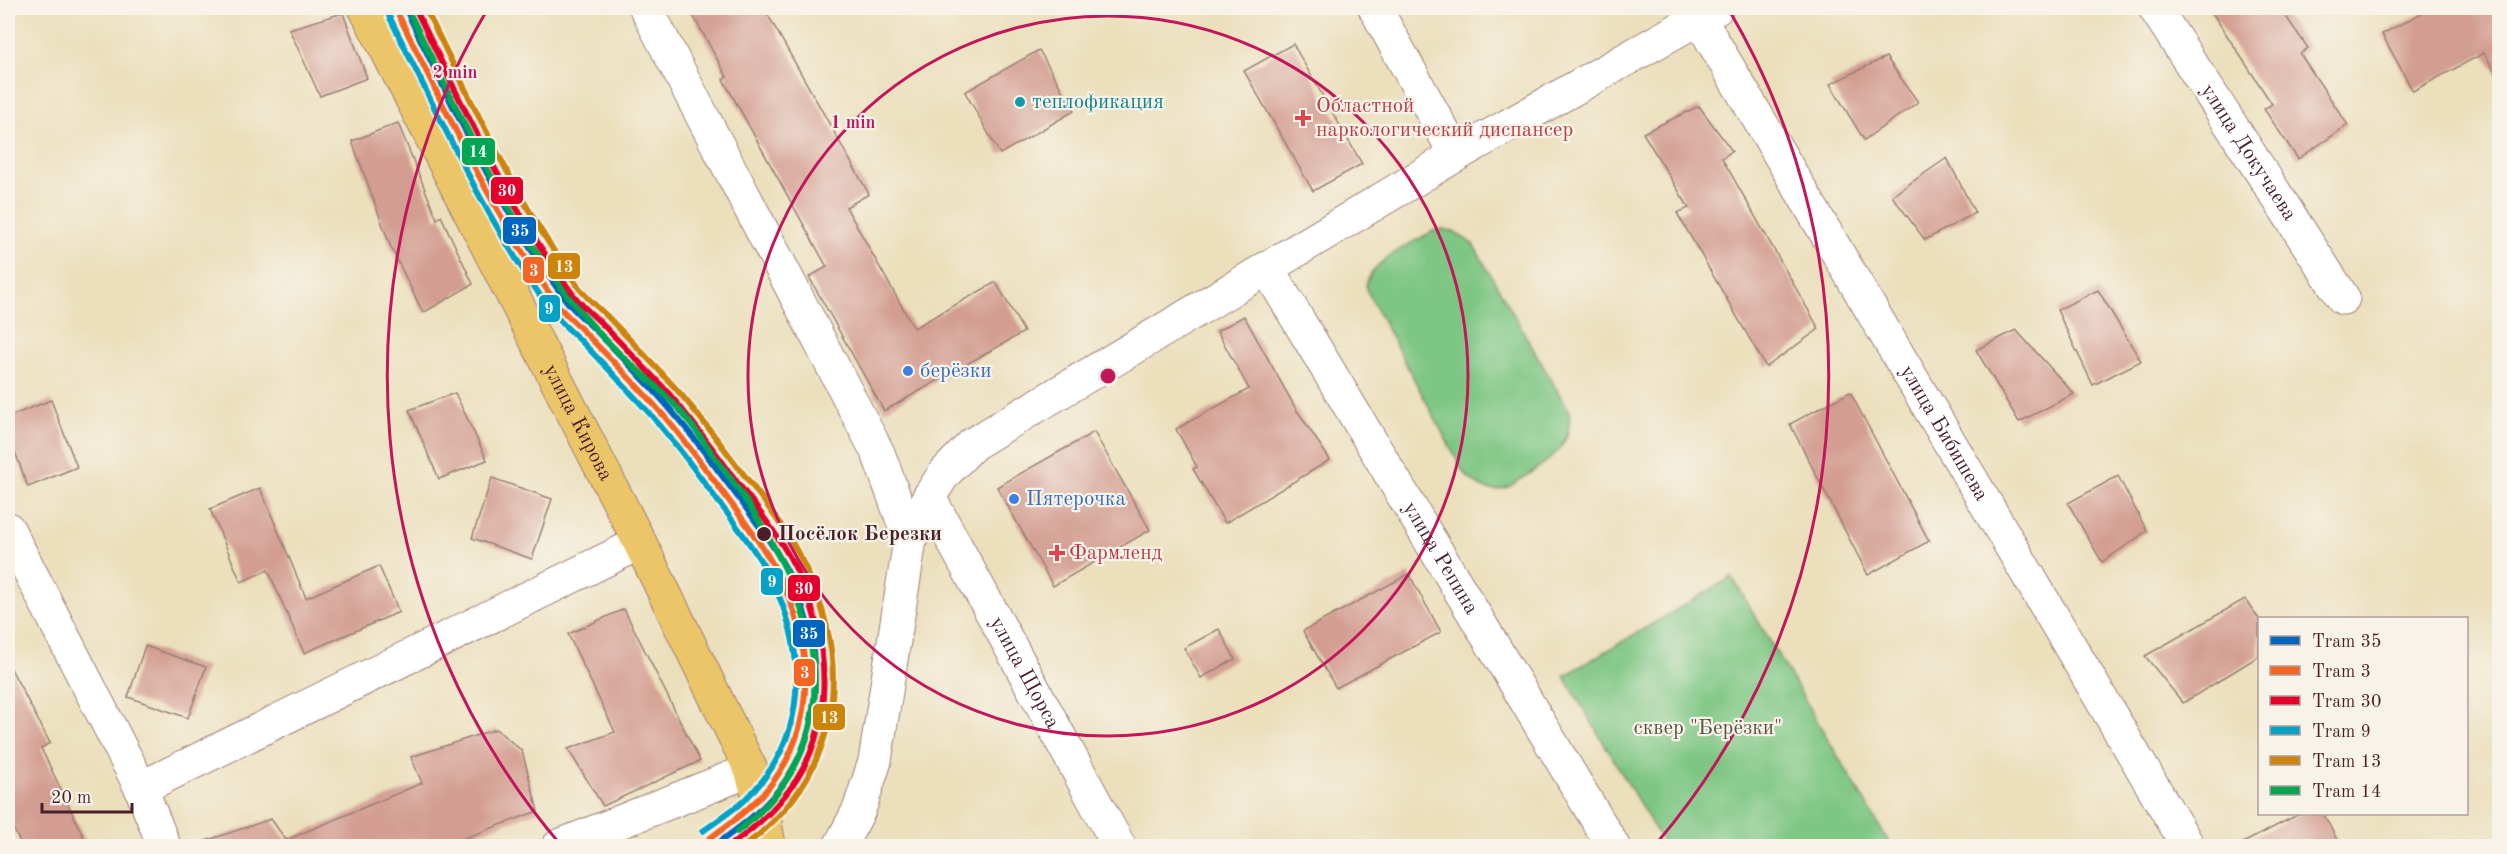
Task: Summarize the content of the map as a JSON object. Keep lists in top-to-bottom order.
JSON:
{
  "streets": {
    "main road": ["улица Кирова"],
    "street": [
      "улица Докучаева",
      "улица Бибишева",
      "улица Репина",
      "улица Щорса"
    ]
  },
  "parks": ["сквер \"Берёзки\""],
  "places": {
    "other": [
      "теплофикация",
      "берёзки",
      "Пятерочка",
      "Посёлок Березки"
    ],
    "health": ["Областной наркологический диспансер", "Фармленд"]
  },
  "lines": [
    "tram line 35",
    "tram line 30",
    "tram line 13",
    "tram line 3",
    "tram line 9",
    "tram line 14"
  ],
  "legend": [
    "Tram 35",
    "Tram 3",
    "Tram 30",
    "Tram 9",
    "Tram 13",
    "Tram 14"
  ],
  "scale_bar": "20 m",
  "rings": ["2 min", "1 min"]
}
